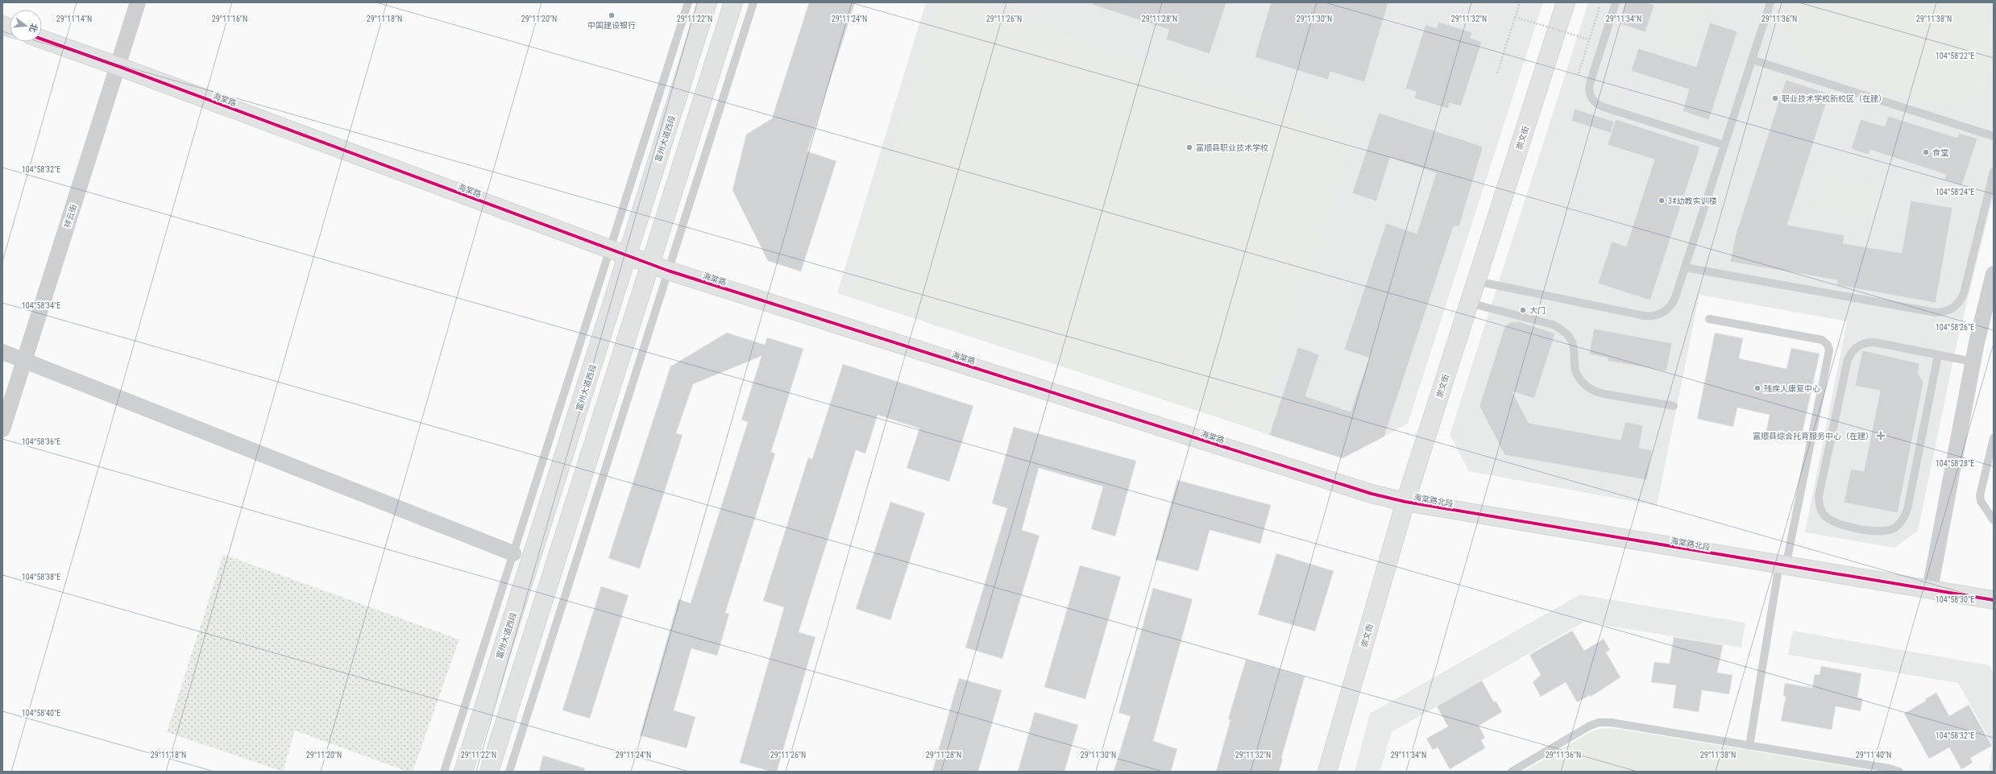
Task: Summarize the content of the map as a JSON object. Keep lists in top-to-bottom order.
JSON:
{
  "streets": {
    "street": [
      "海棠路",
      "崇文街",
      "富州大道西段",
      "祥云街",
      "海棠路北段"
    ]
  },
  "crossings": [
    ["海棠路", "崇文街"],
    ["海棠路", "富州大道西段"],
    ["海棠路", "祥云街"],
    ["海棠路", "海棠路北段"],
    ["崇文街", "海棠路北段"]
  ],
  "places": {
    "other": [
      "中国建设银行",
      "职业技术学校新校区（在建）",
      "富顺县职业技术学校",
      "食堂",
      "3#幼教实训楼",
      "大门",
      "残疾人康复中心"
    ],
    "health": ["富顺县综合托育服务中心（在建）"]
  },
  "north": "right",
  "coordinates": [
    "29°11'14\"N",
    "29°11'16\"N",
    "29°11'18\"N",
    "29°11'20\"N",
    "29°11'22\"N",
    "29°11'24\"N",
    "29°11'26\"N",
    "29°11'28\"N",
    "29°11'30\"N",
    "29°11'32\"N",
    "29°11'34\"N",
    "29°11'36\"N",
    "29°11'38\"N",
    "104°58'22\"E",
    "104°58'32\"E",
    "104°58'24\"E",
    "104°58'34\"E",
    "104°58'26\"E",
    "104°58'36\"E",
    "104°58'28\"E",
    "104°58'38\"E",
    "104°58'30\"E",
    "104°58'40\"E",
    "29°11'40\"N"
  ]
}
